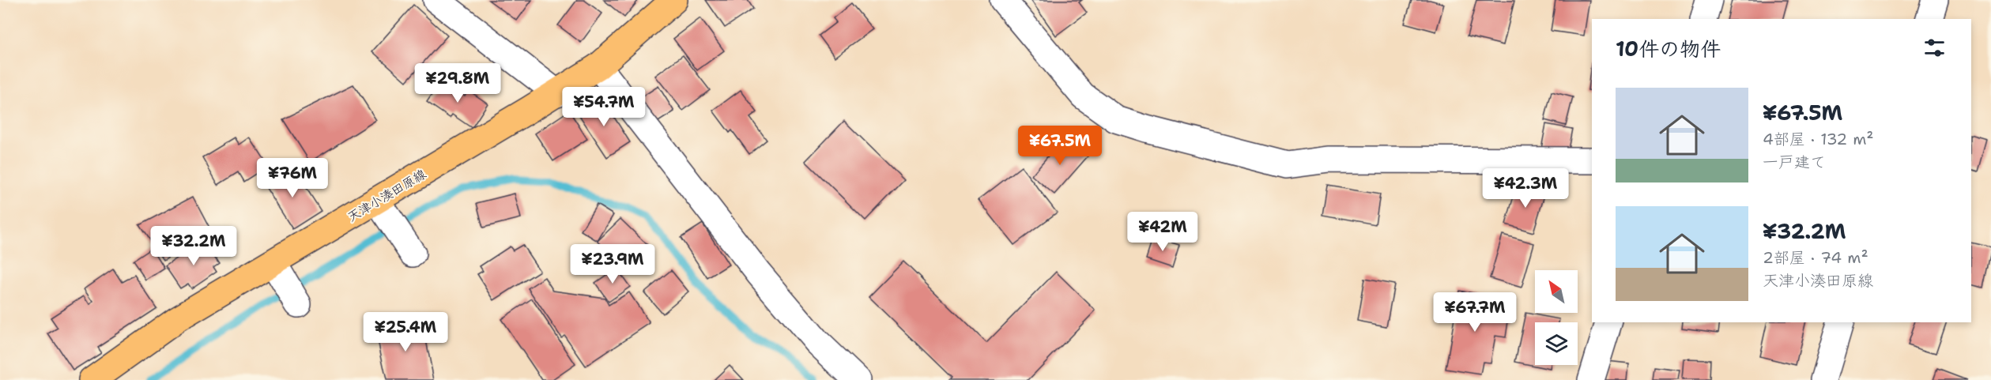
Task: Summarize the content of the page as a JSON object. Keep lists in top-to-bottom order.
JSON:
{
  "streets": {
    "main road": ["天津小湊田原線"]
  },
  "north": "top left",
  "page": {
    "heading": "10件の物件",
    "price": [
      "¥29.8M",
      "¥54.7M",
      "¥67.5M",
      "¥76M",
      "¥42.3M",
      "¥42M",
      "¥32.2M",
      "¥23.9M",
      "¥67.7M",
      "¥25.4M"
    ],
    "list": [
      {
        "name": "¥67.5M",
        "note": "4部屋 · 132 m² · 一戸建て"
      },
      {
        "name": "¥32.2M",
        "note": "2部屋 · 74 m² · 天津小湊田原線"
      }
    ]
  }
}
